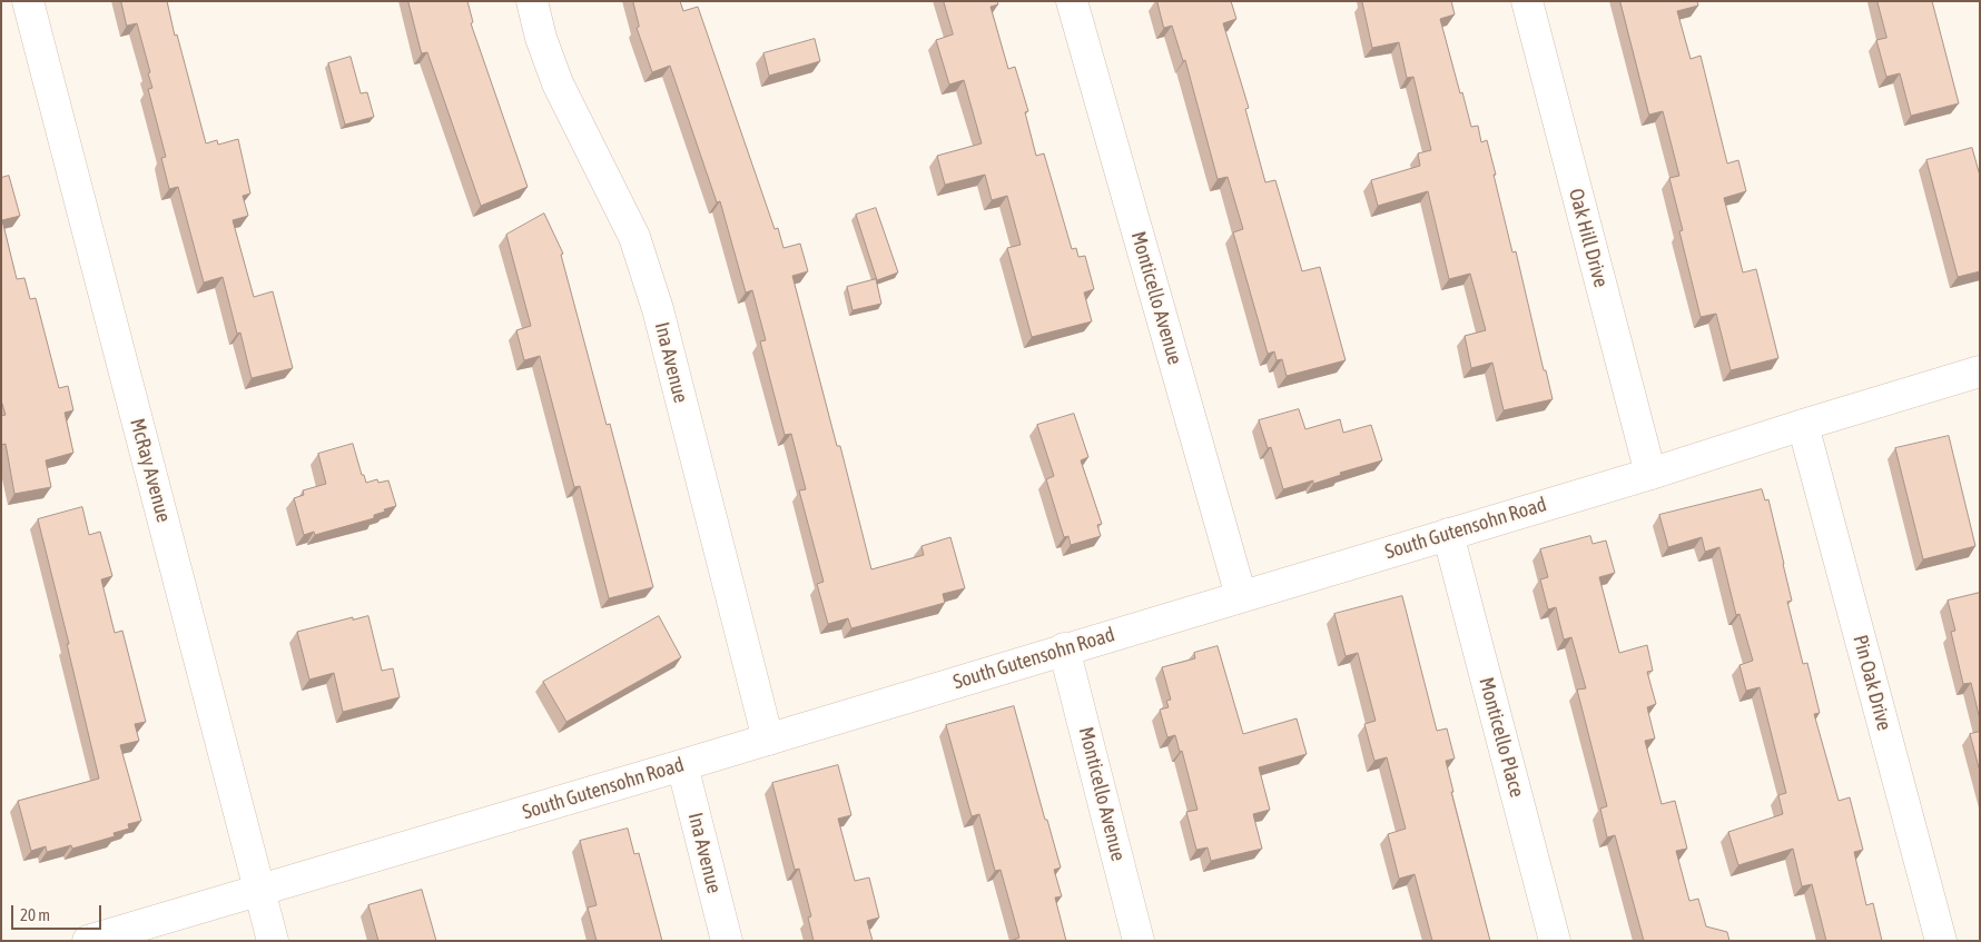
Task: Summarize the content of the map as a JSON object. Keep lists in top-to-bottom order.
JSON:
{
  "streets": {
    "street": [
      "Oak Hill Drive",
      "Monticello Avenue",
      "Ina Avenue",
      "McRay Avenue",
      "South Gutensohn Road",
      "Pin Oak Drive",
      "Monticello Place"
    ]
  },
  "crossings": [
    ["Oak Hill Drive", "South Gutensohn Road"],
    ["Monticello Avenue", "South Gutensohn Road"],
    ["Ina Avenue", "South Gutensohn Road"],
    ["McRay Avenue", "South Gutensohn Road"],
    ["South Gutensohn Road", "Pin Oak Drive"],
    ["South Gutensohn Road", "Monticello Place"]
  ],
  "scale_bar": "20 m"
}
